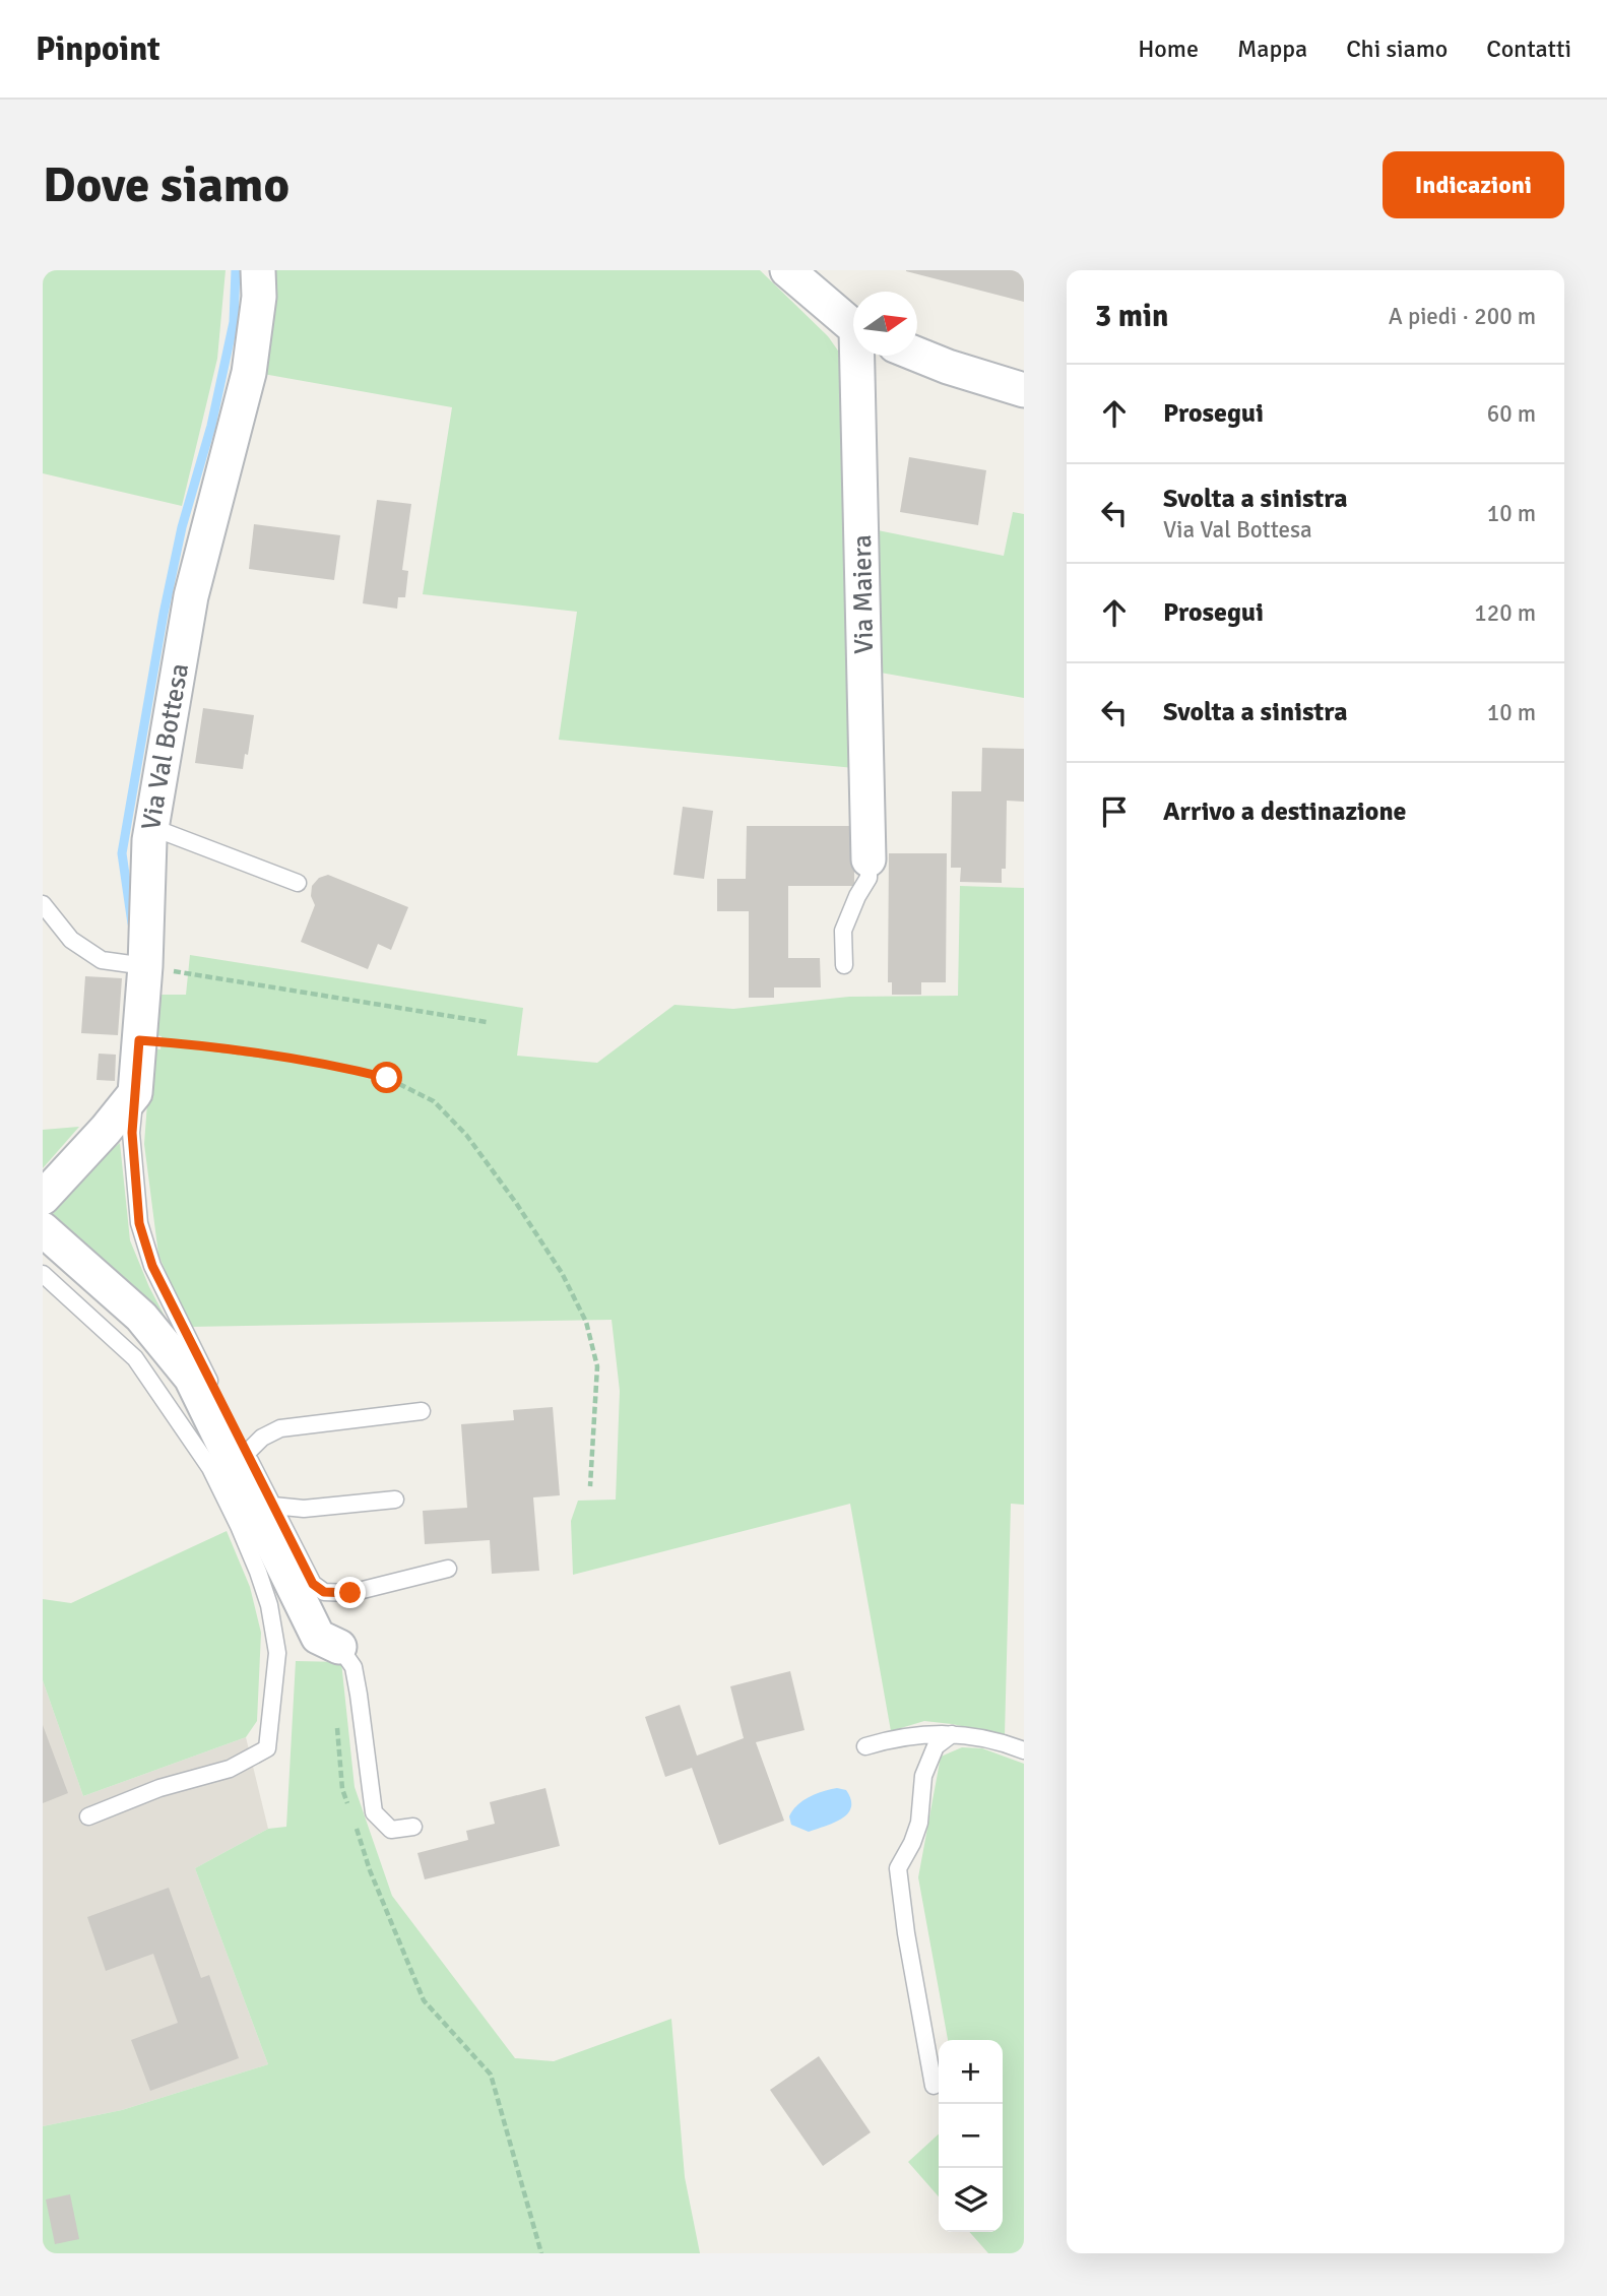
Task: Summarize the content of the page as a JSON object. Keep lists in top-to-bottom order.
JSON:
{
  "streets": {
    "street": ["Via Maiera", "Via Val Bottesa"]
  },
  "north": "right",
  "page": {
    "header": "Pinpoint",
    "nav": [
      "Home",
      "Mappa",
      "Chi siamo",
      "Contatti"
    ],
    "buttons": "Indicazioni",
    "title": "Dove siamo",
    "heading": ["3 min", "A piedi · 200 m"],
    "list": [
      ["Prosegui", "60 m"],
      ["Svolta a sinistra", "Via Val Bottesa", "10 m"],
      ["Prosegui", "120 m"],
      ["Svolta a sinistra", "10 m"],
      "Arrivo a destinazione"
    ],
    "map_buttons": ["+", "−"]
  }
}
